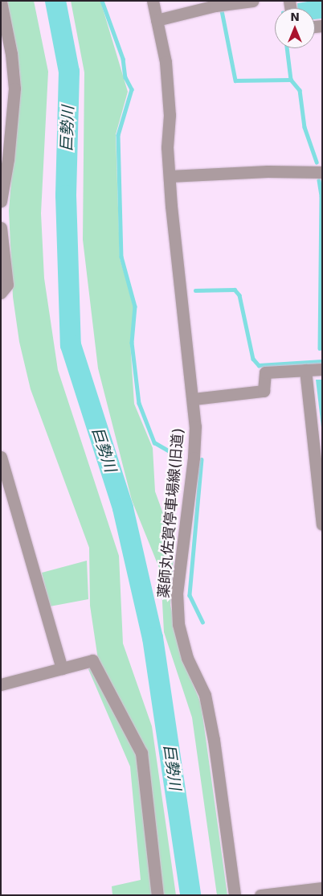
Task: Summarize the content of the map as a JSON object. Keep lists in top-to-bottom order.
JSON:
{
  "streets": {
    "street": ["薬師丸佐賀停車場線(旧道)"]
  },
  "water": ["巨勢川"],
  "north": "top"
}
